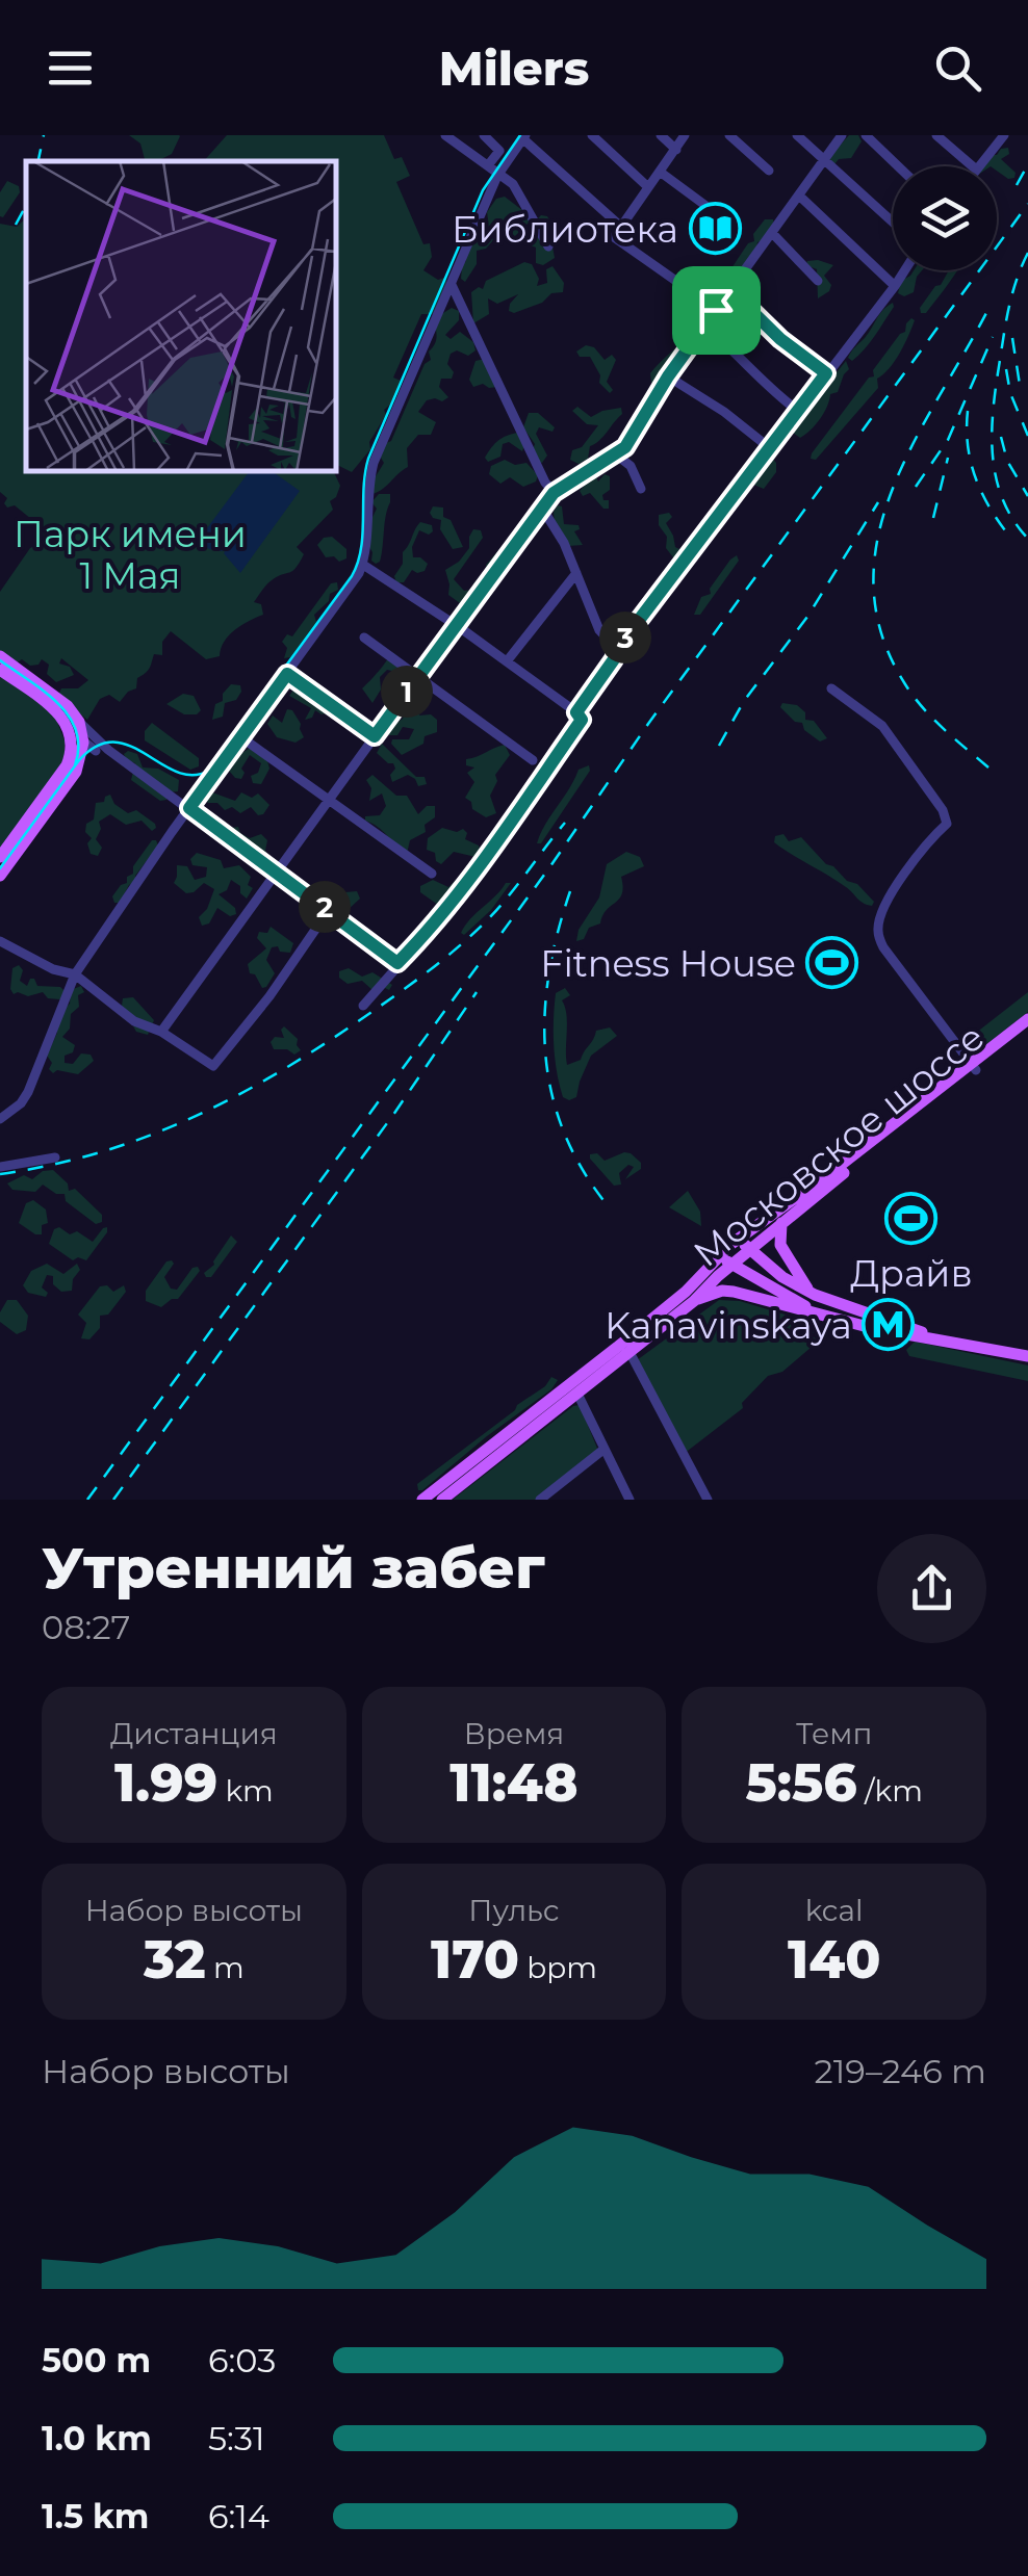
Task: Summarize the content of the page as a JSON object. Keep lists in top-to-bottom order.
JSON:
{
  "streets": {
    "main road": ["Московское шоссе"]
  },
  "parks": ["Парк имени 1 Мая"],
  "places": {
    "library": ["Библиотека"],
    "sports": ["Fitness House", "Драйв"],
    "metro station": ["Kanavinskaya"]
  },
  "page": {
    "header": "Milers",
    "pins": ["3", "1", "2"],
    "heading": ["Утренний забег", "08:27"],
    "stats": [
      ["Дистанция", "1.99 km"],
      ["Время", "11:48"],
      ["Темп", "5:56 /km"],
      ["Набор высоты", "32 m"],
      ["Пульс", "170 bpm"],
      ["kcal", "140"]
    ],
    "chart": ["Набор высоты", "219–246 m"],
    "list": [
      {
        "name": "500 m",
        "note": "6:03"
      },
      {
        "name": "1.0 km",
        "note": "5:31"
      },
      {
        "name": "1.5 km",
        "note": "6:14"
      }
    ]
  }
}
